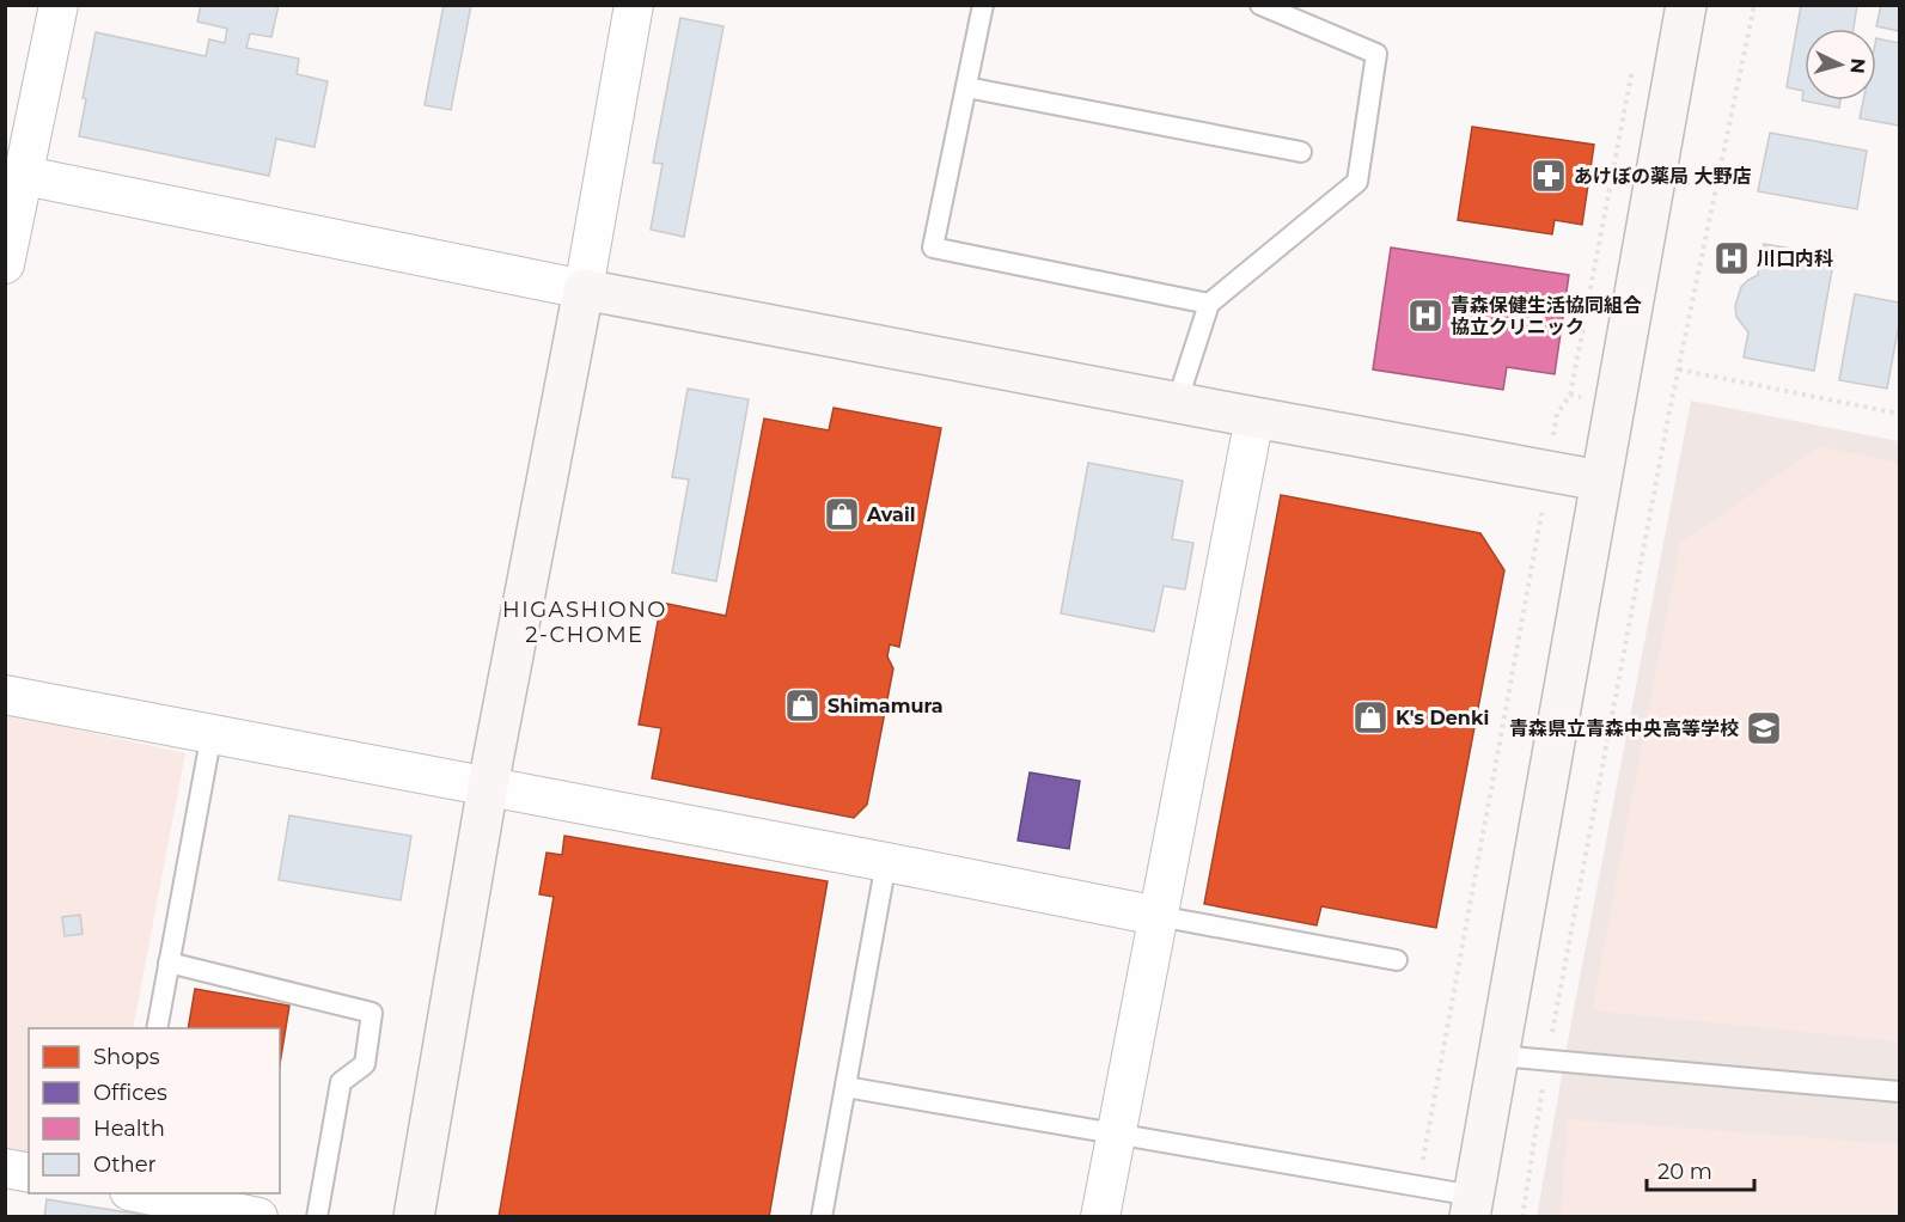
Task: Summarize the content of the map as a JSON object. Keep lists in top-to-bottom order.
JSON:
{
  "districts": ["HIGASHIONO 2-CHOME"],
  "places": {
    "pharmacy": ["あけぼの薬局 大野店"],
    "hospital": ["川口内科", "青森保健生活協同組合 協立クリニック"],
    "shop": ["Avail", "Shimamura", "K's Denki"],
    "school or university": ["青森県立青森中央高等学校"]
  },
  "legend": [
    "Shops",
    "Offices",
    "Health",
    "Other"
  ],
  "scale_bar": "20 m",
  "north": "right"
}
